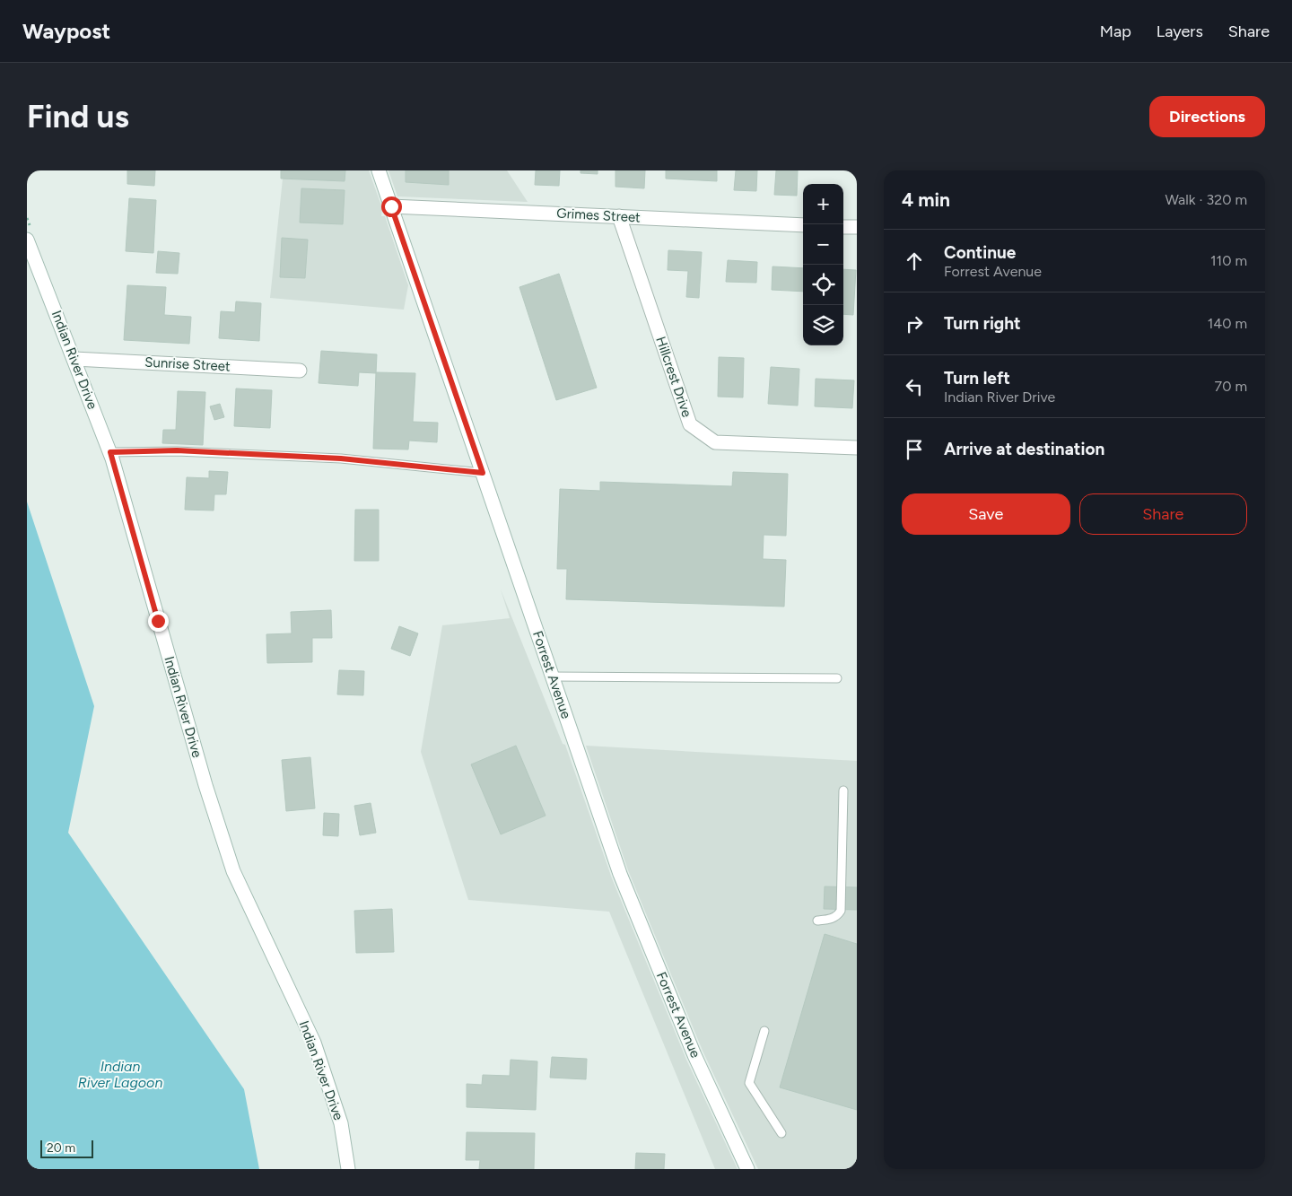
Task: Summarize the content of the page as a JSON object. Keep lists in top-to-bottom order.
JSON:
{
  "streets": {
    "street": [
      "Grimes Street",
      "Indian River Drive",
      "Sunrise Street",
      "Hillcrest Drive",
      "Forrest Avenue"
    ]
  },
  "crossings": [
    ["Grimes Street", "Hillcrest Drive"],
    ["Grimes Street", "Forrest Avenue"],
    ["Indian River Drive", "Sunrise Street"]
  ],
  "water": ["Indian River Lagoon"],
  "scale_bar": "20 m",
  "page": {
    "header": "Waypost",
    "nav": ["Map", "Layers", "Share"],
    "buttons": [
      "Directions",
      ["Save", "Share"]
    ],
    "title": "Find us",
    "heading": ["4 min", "Walk · 320 m"],
    "map_buttons": ["+", "−"],
    "list": [
      ["Continue", "Forrest Avenue", "110 m"],
      ["Turn right", "140 m"],
      ["Turn left", "Indian River Drive", "70 m"],
      "Arrive at destination"
    ],
    "scale": "20 m"
  }
}
